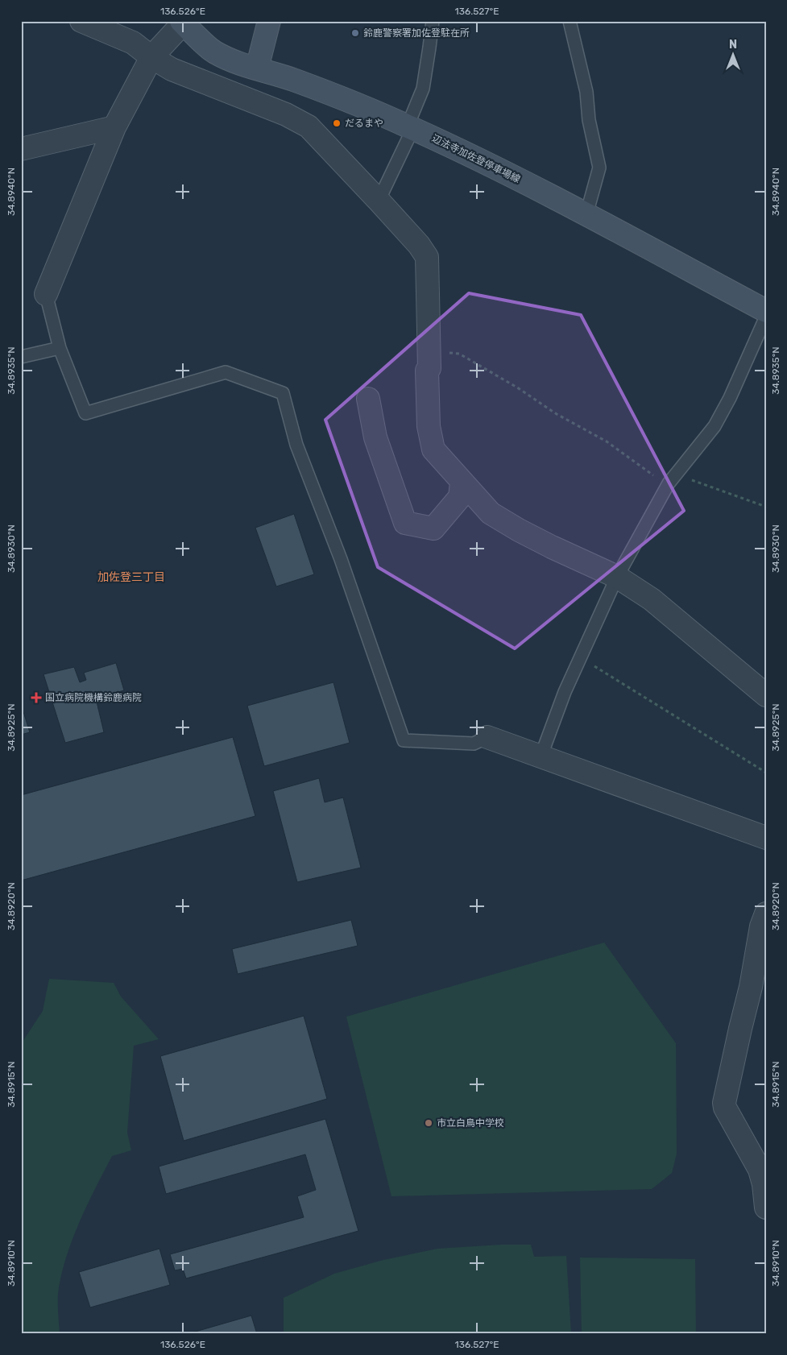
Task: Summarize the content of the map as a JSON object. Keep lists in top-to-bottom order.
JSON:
{
  "streets": {
    "main road": ["辺法寺加佐登停車場線"]
  },
  "districts": ["加佐登三丁目"],
  "places": {
    "other": ["鈴鹿警察署加佐登駐在所", "だるまや", "市立白鳥中学校"],
    "health": ["国立病院機構鈴鹿病院"]
  },
  "north": "top",
  "coordinates": [
    "136.526°E",
    "136.527°E",
    "34.8940°N",
    "34.8935°N",
    "34.8930°N",
    "34.8925°N",
    "34.8920°N",
    "34.8915°N",
    "34.8910°N"
  ]
}
